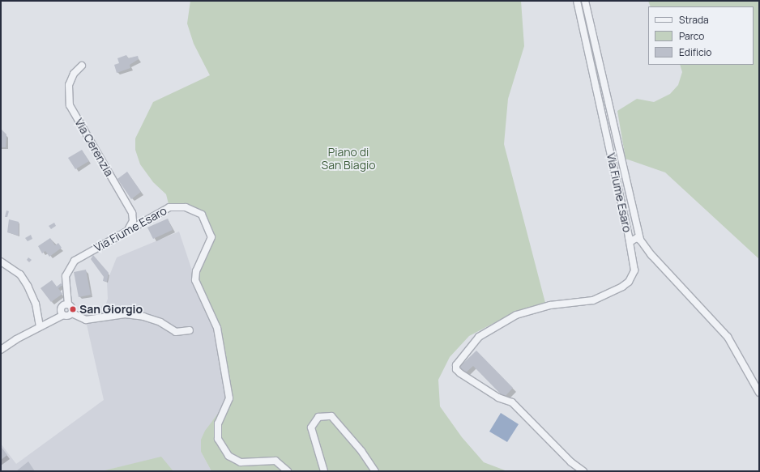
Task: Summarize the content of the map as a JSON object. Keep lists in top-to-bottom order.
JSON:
{
  "streets": {
    "street": ["Via Cerenzia", "Via Fiume Esaro"]
  },
  "crossings": [
    ["Via Cerenzia", "Via Fiume Esaro"]
  ],
  "parks": ["Piano di San Biagio"],
  "places": ["San Giorgio"],
  "legend": ["Strada", "Parco", "Edificio"]
}
